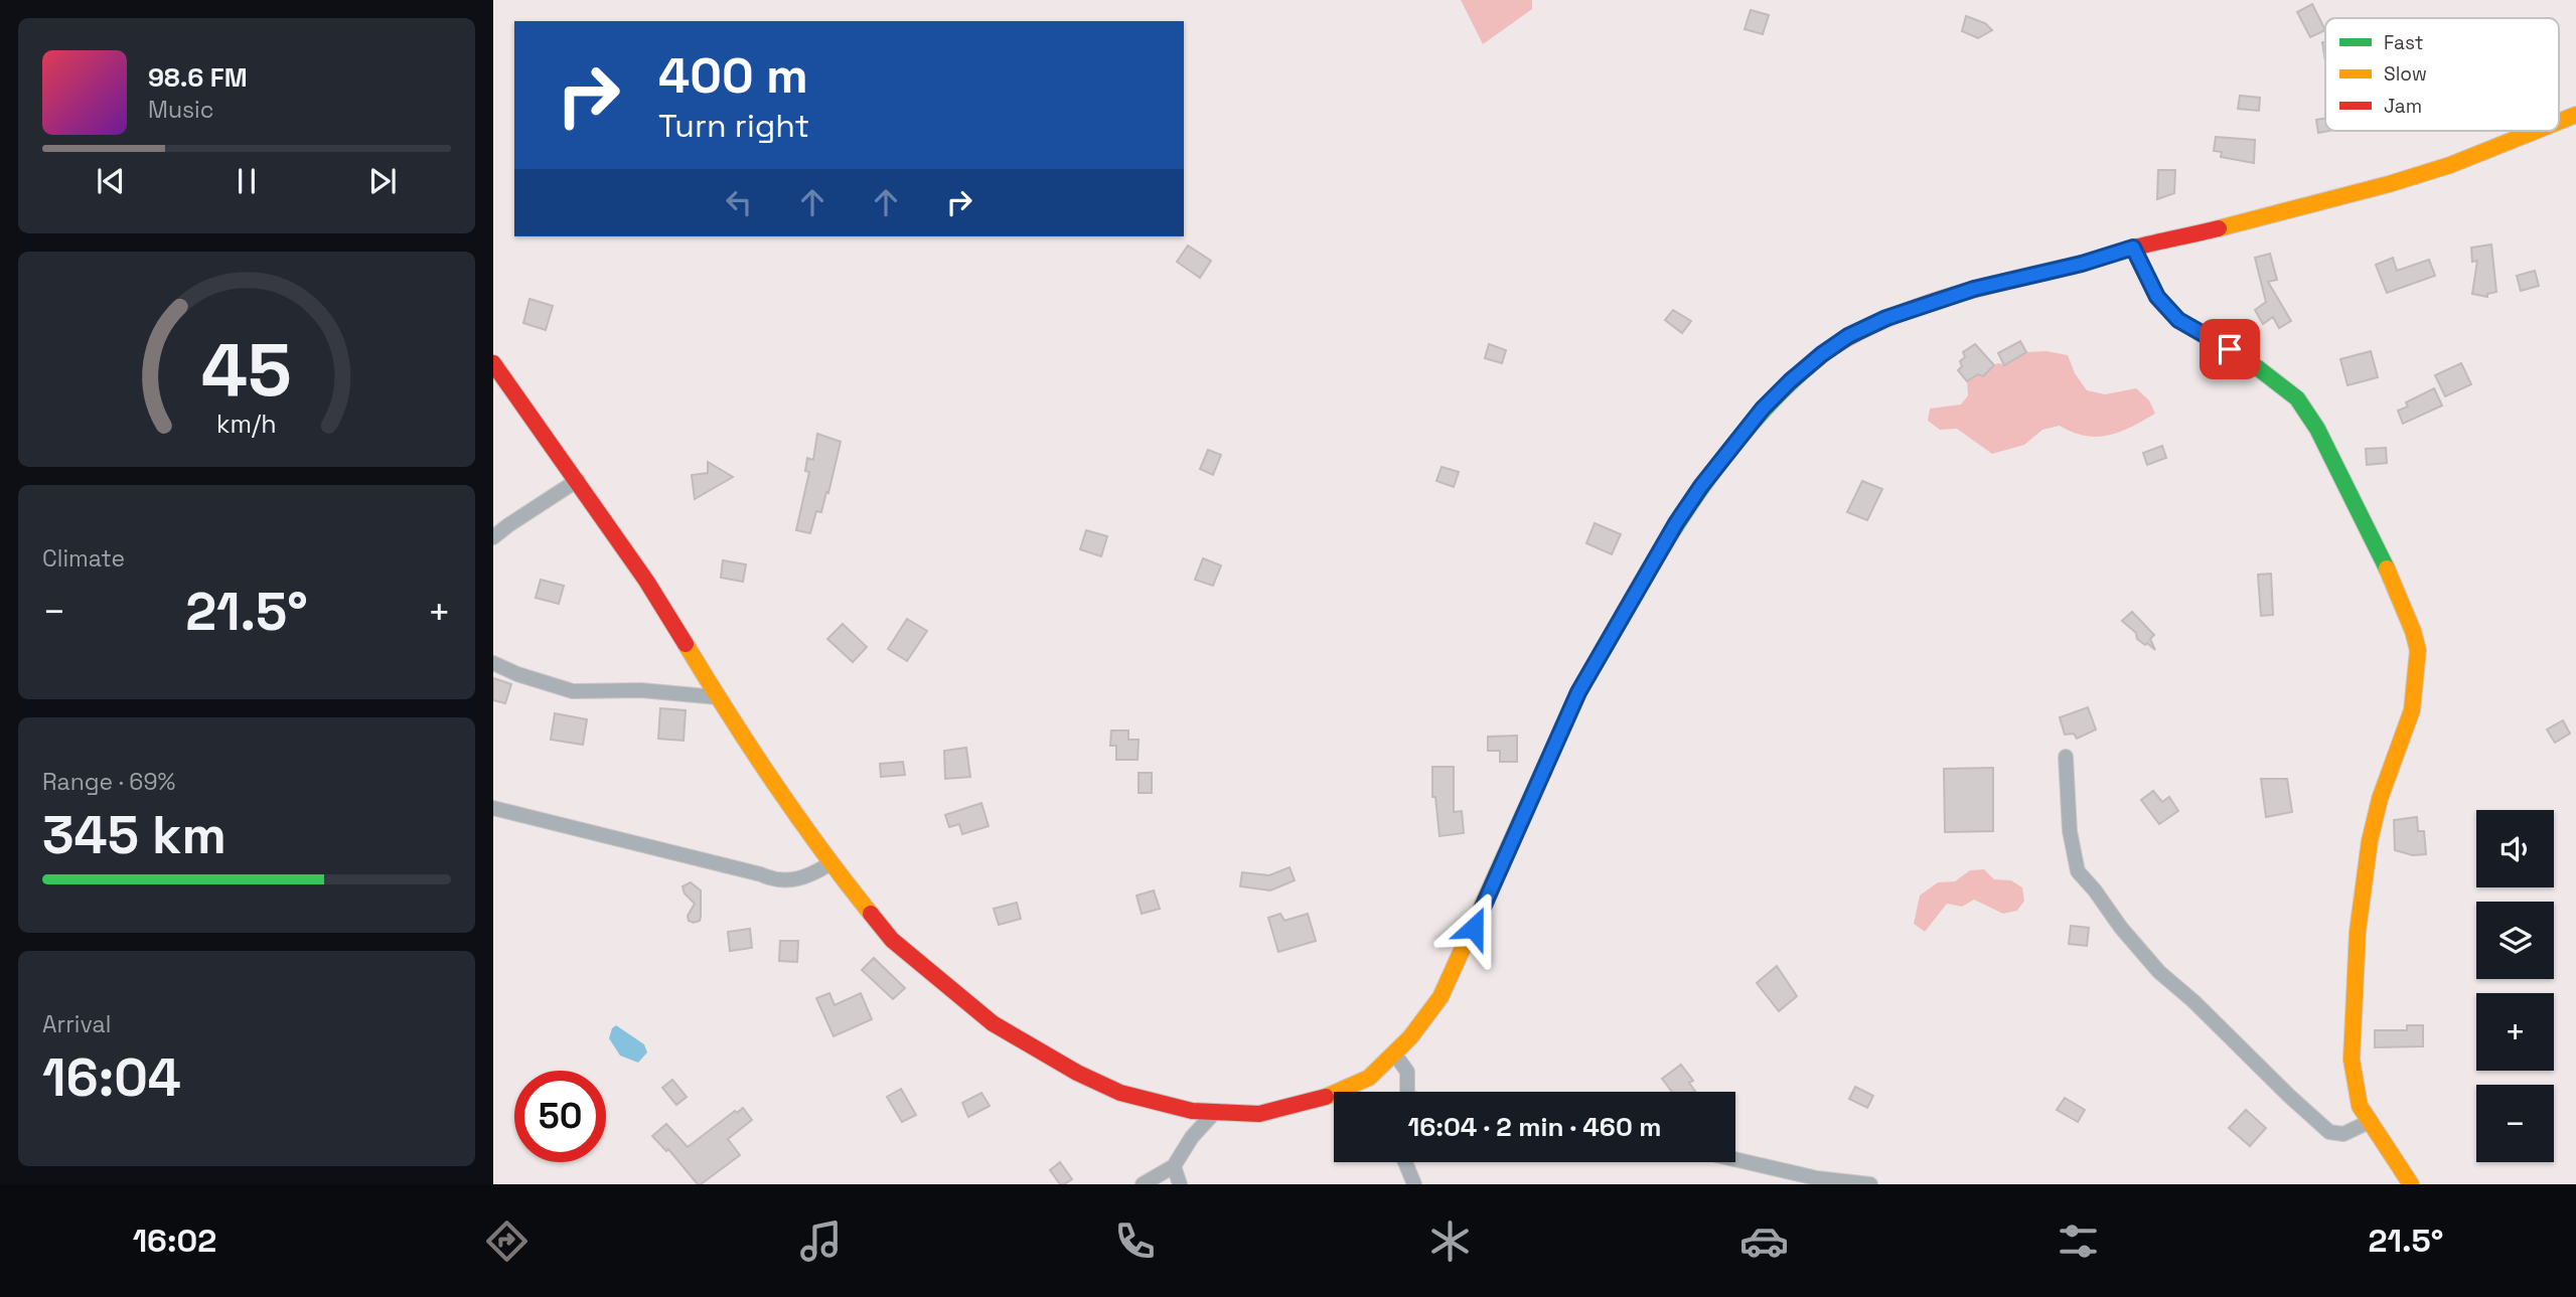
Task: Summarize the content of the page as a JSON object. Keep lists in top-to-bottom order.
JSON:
{
  "legend": ["Fast", "Slow", "Jam"],
  "page": {
    "turn": ["400 m", "Turn right"],
    "song": ["98.6 FM", "Music"],
    "tile": [
      "Climate",
      ["Range · 69%", "345 km"],
      ["Arrival", "16:04"]
    ],
    "heat": ["−", "21.5°", "+"],
    "map_buttons": ["+", "−"],
    "limit": "50",
    "trip": "16:04 · 2 min · 460 m",
    "tabs": ["16:02", "21.5°"],
    "gauge": ["45", "km/h"]
  }
}
